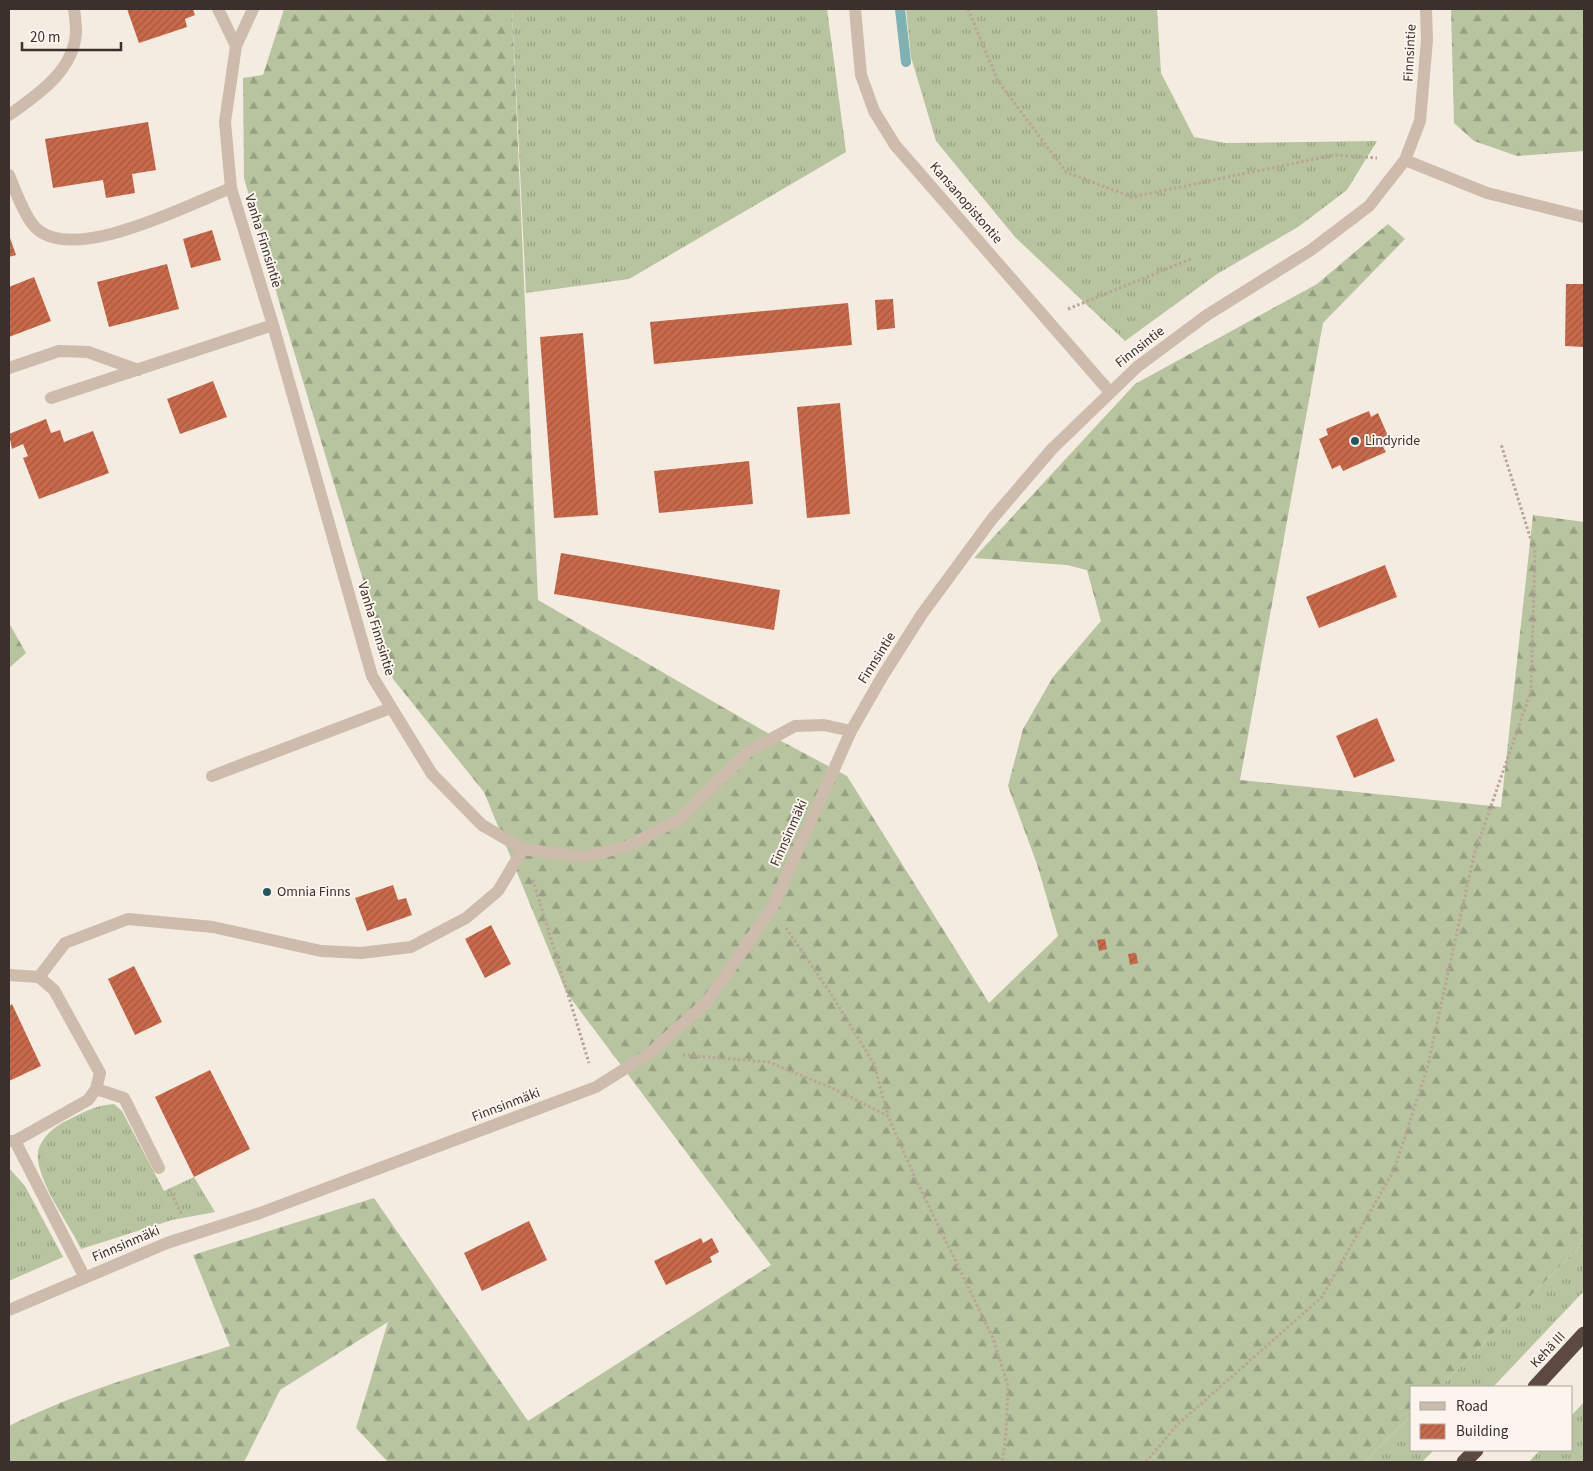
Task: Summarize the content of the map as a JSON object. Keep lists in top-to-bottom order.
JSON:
{
  "streets": {
    "highway": ["Kehä III"],
    "street": [
      "Finnsintie",
      "Kansanopistontie",
      "Vanha Finnsintie",
      "Finnsinmäki"
    ]
  },
  "crossings": [
    ["Finnsintie", "Kansanopistontie"],
    ["Finnsintie", "Vanha Finnsintie"],
    ["Finnsintie", "Finnsinmäki"],
    ["Vanha Finnsintie", "Finnsinmäki"]
  ],
  "places": ["Lindyride", "Omnia Finns"],
  "legend": ["Road", "Building"],
  "scale_bar": "20 m"
}
